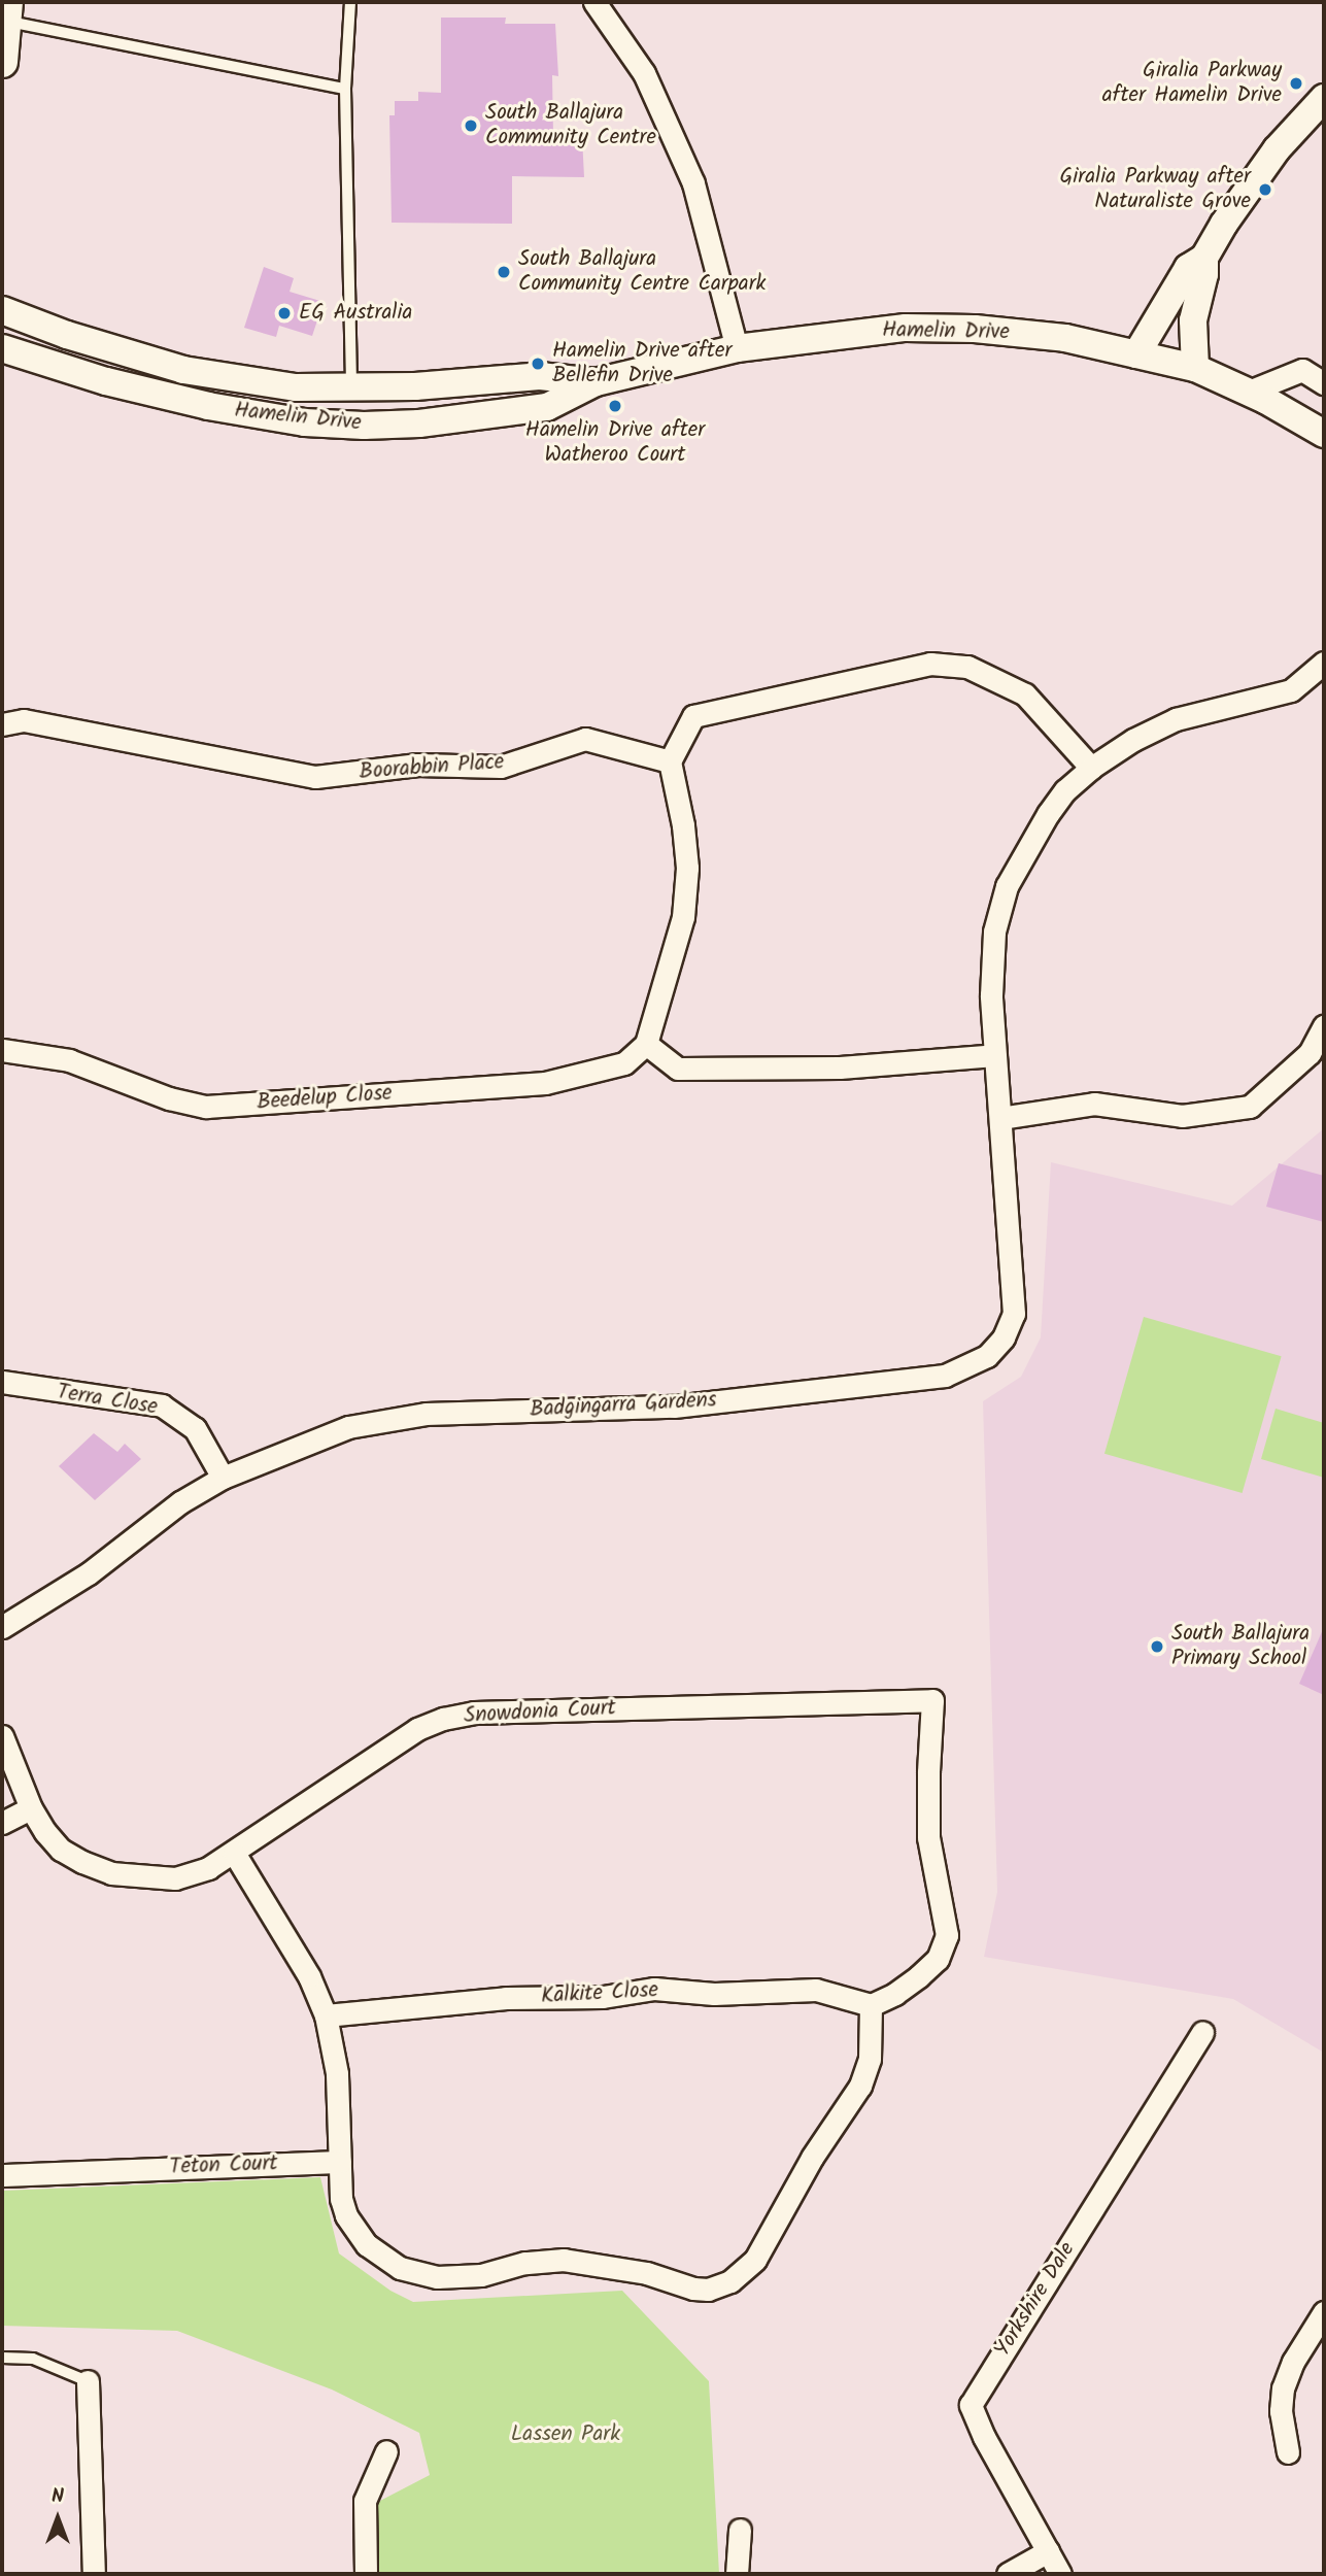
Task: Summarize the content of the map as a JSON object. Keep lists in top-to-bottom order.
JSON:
{
  "streets": {
    "street": [
      "Hamelin Drive",
      "Boorabbin Place",
      "Beedelup Close",
      "Terra Close",
      "Badgingarra Gardens",
      "Snowdonia Court",
      "Kalkite Close",
      "Teton Court",
      "Yorkshire Dale"
    ]
  },
  "crossings": [
    ["Terra Close", "Badgingarra Gardens"],
    ["Snowdonia Court", "Kalkite Close"]
  ],
  "parks": ["Lassen Park"],
  "places": [
    "Giralia Parkway after Hamelin Drive",
    "South Ballajura Community Centre",
    "Giralia Parkway after Naturaliste Grove",
    "South Ballajura Community Centre Carpark",
    "EG Australia",
    "Hamelin Drive after Bellefin Drive",
    "Hamelin Drive after Watheroo Court",
    "South Ballajura Primary School"
  ],
  "north": "top"
}
